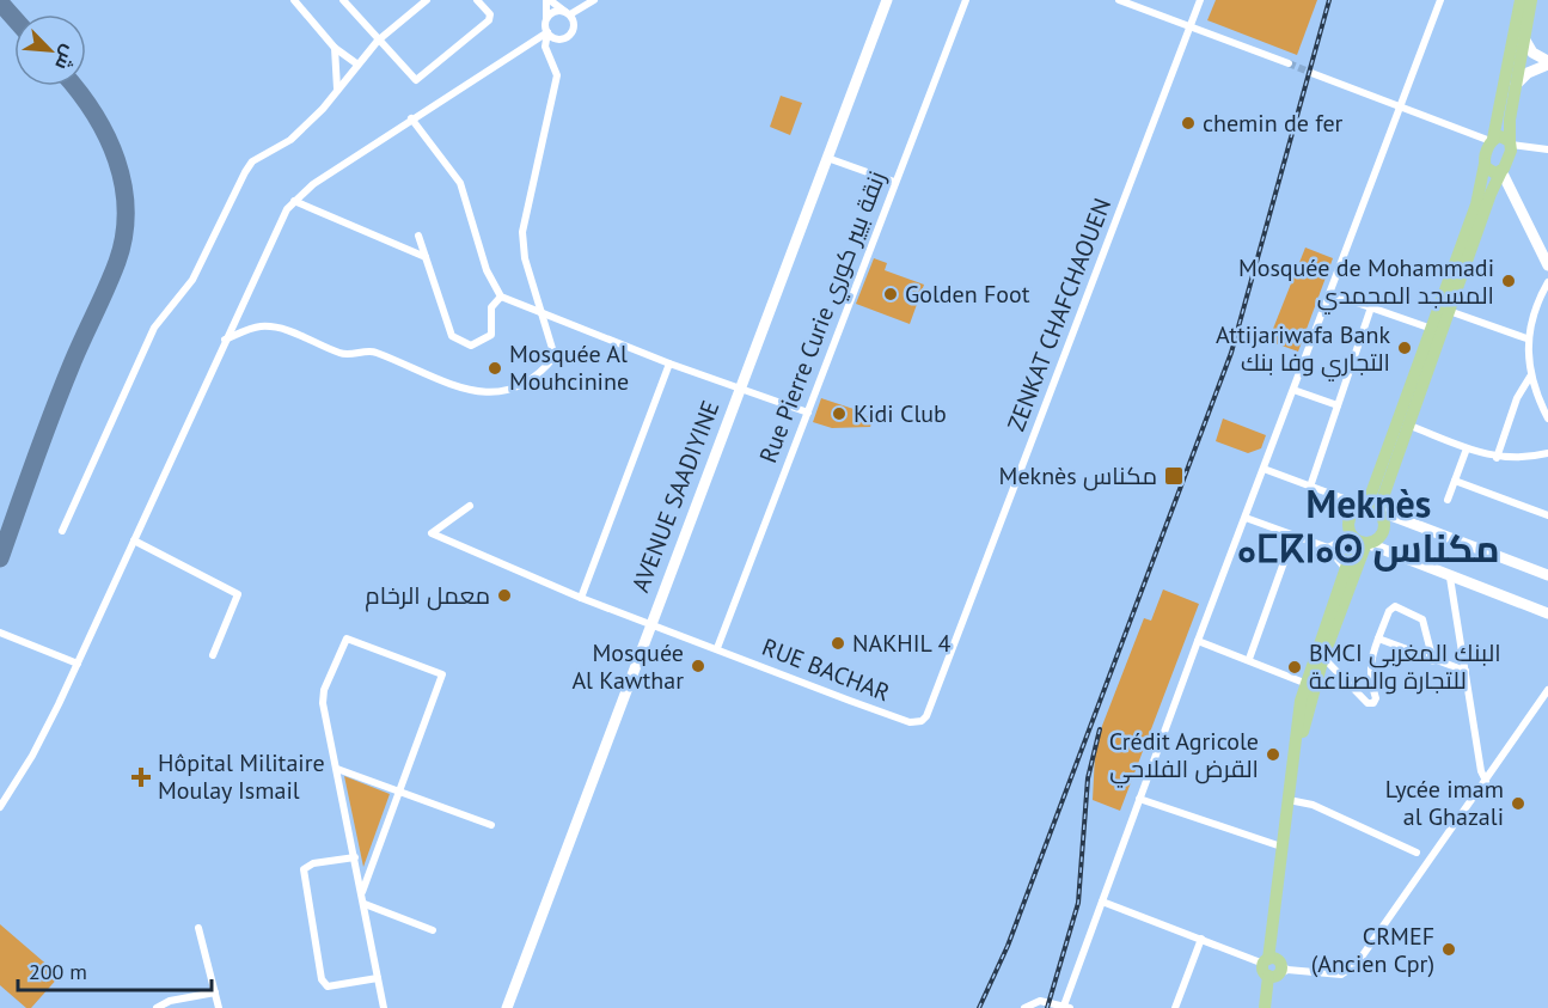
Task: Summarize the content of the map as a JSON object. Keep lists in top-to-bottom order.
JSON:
{
  "streets": {
    "main road": ["AVENUE SAADIYINE"],
    "street": ["ZENKAT CHAFCHAOUEN", "Rue Pierre Curie زنقة بيير كوري", "RUE BACHAR"]
  },
  "crossings": [
    ["ZENKAT CHAFCHAOUEN", "RUE BACHAR"],
    ["Rue Pierre Curie زنقة بيير كوري", "RUE BACHAR"],
    ["AVENUE SAADIYINE", "RUE BACHAR"]
  ],
  "districts": ["Meknès ⴰⵎⴽⵏⴰⵙ مكناس"],
  "places": {
    "other": [
      "chemin de fer",
      "Mosquée de Mohammadi المسجد المحمدي",
      "Golden Foot",
      "Attijariwafa Bank التجاري وفا بنك",
      "Mosquée Al Mouhcinine",
      "Kidi Club",
      "معمل الرخام",
      "NAKHIL 4",
      "Mosquée Al Kawthar",
      "BMCI البنك المغربي للتجارة والصناعة",
      "Crédit Agricole القرض الفلاحي",
      "Lycée imam al Ghazali",
      "CRMEF (Ancien Cpr)"
    ],
    "transit": ["Meknès مكناس"],
    "health": ["Hôpital Militaire Moulay Ismail"]
  },
  "scale_bar": "200 m",
  "north": "bottom right"
}
